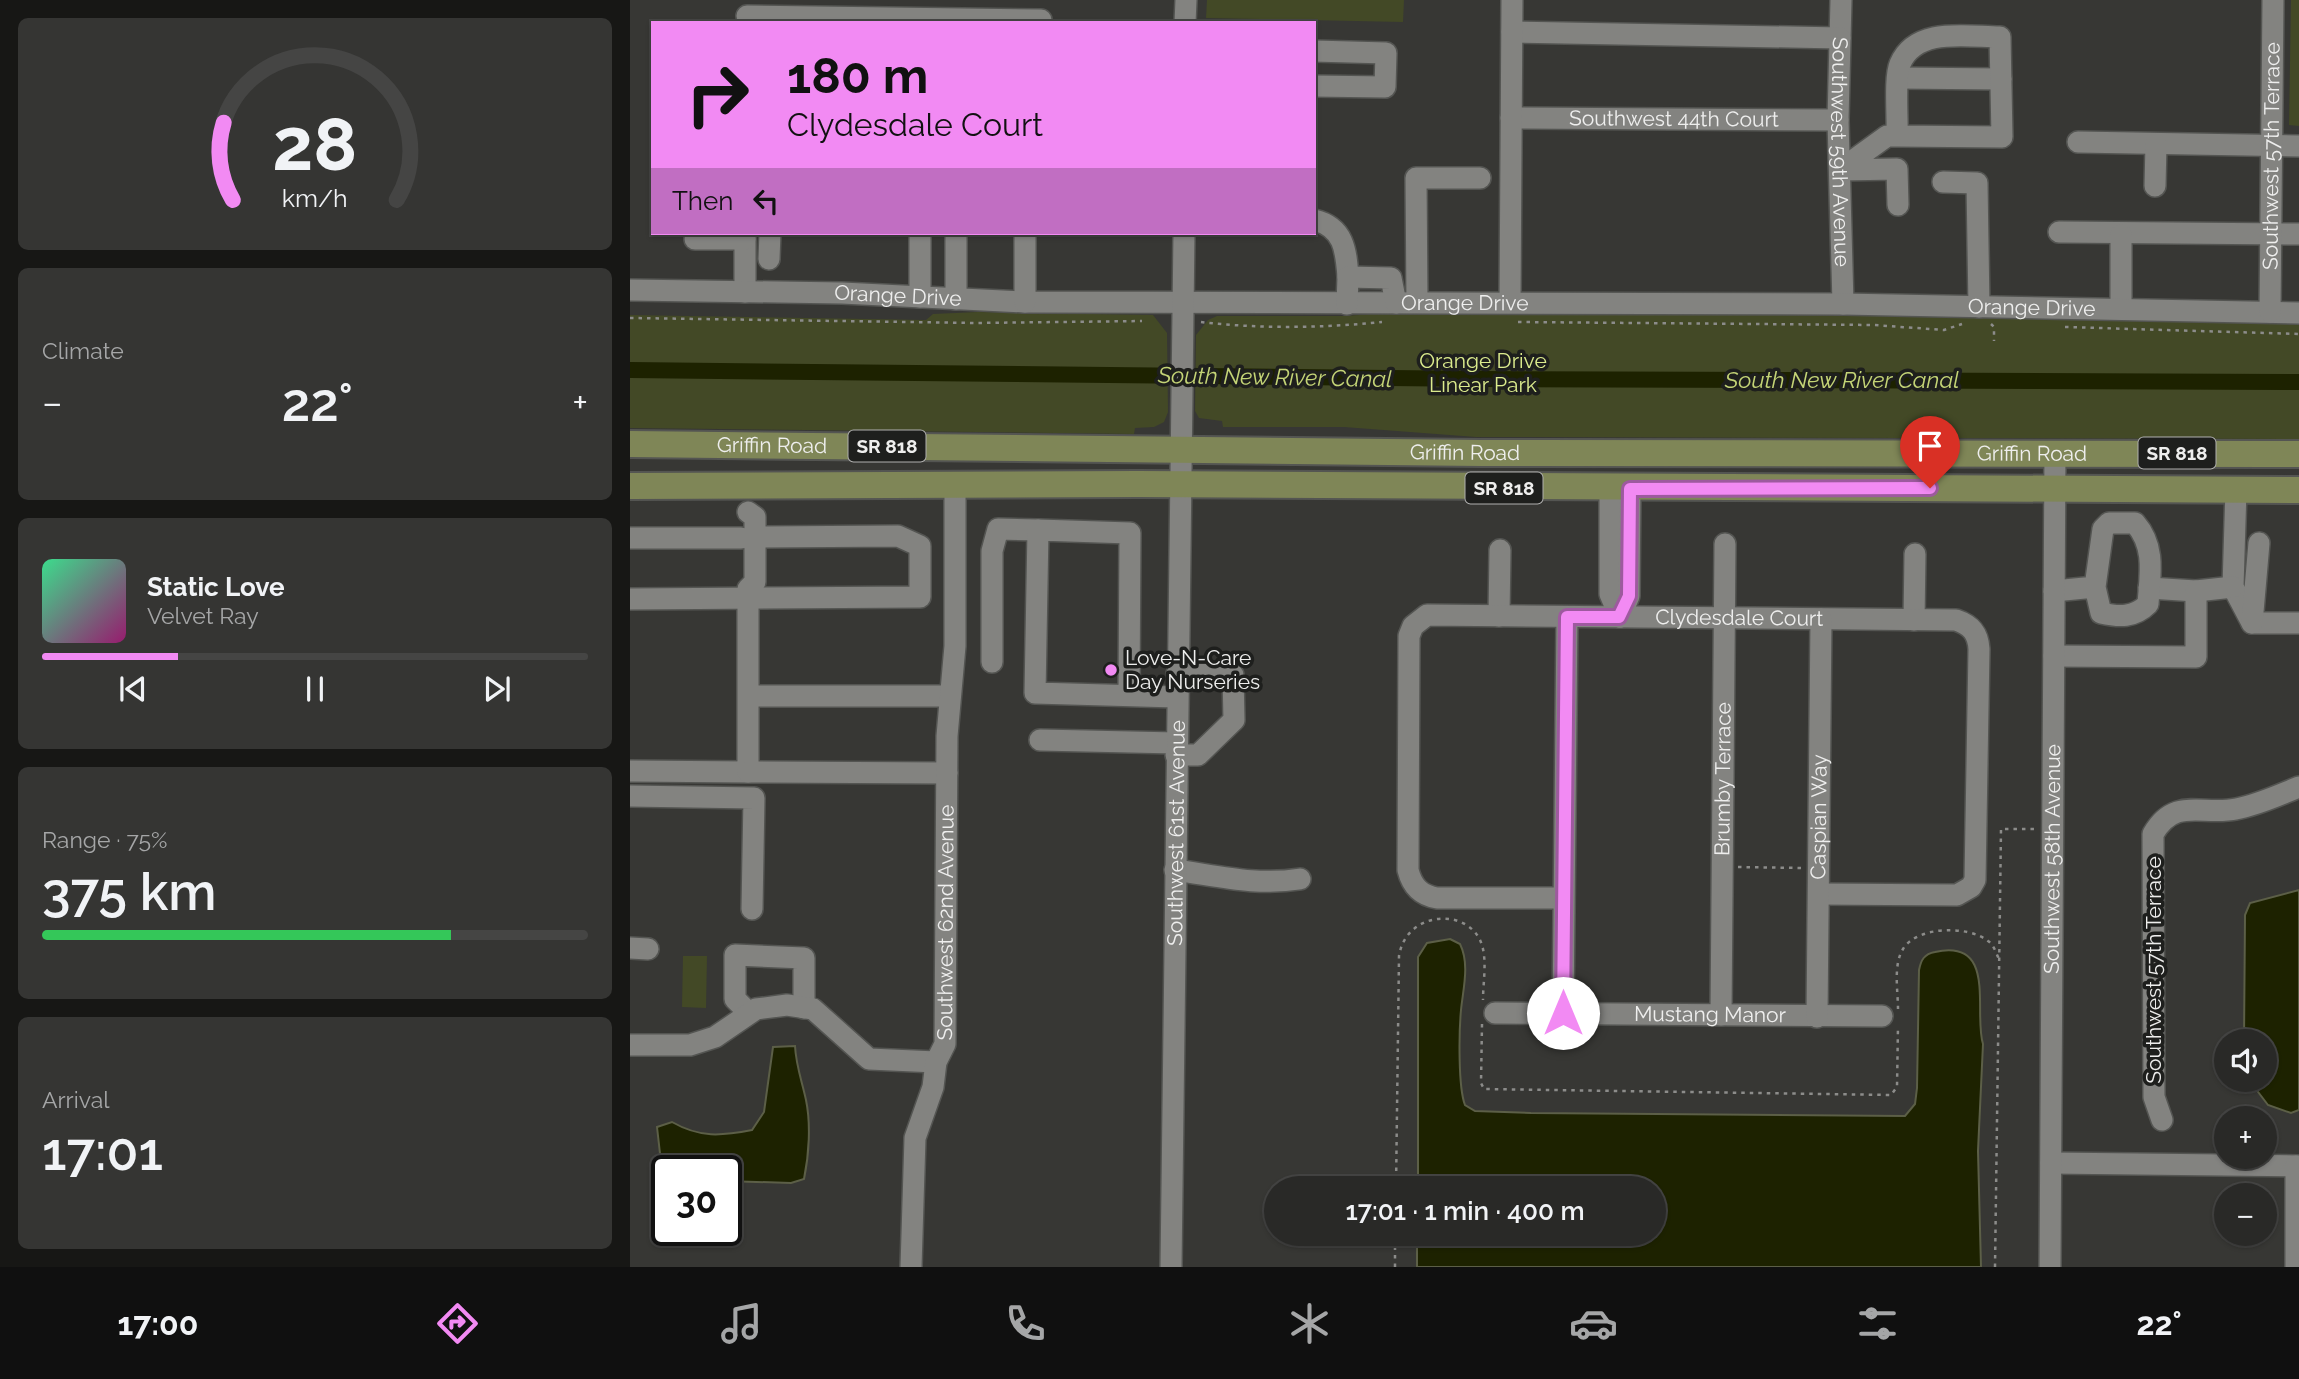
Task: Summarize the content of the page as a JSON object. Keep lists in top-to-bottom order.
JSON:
{
  "streets": {
    "main road": ["Griffin Road", "SR 818"],
    "street": [
      "Southwest 44th Court",
      "Southwest 59th Avenue",
      "Southwest 57th Terrace",
      "Orange Drive",
      "Clydesdale Court",
      "Brumby Terrace",
      "Caspian Way",
      "Southwest 61st Avenue",
      "Southwest 58th Avenue",
      "Southwest 62nd Avenue",
      "Mustang Manor"
    ]
  },
  "crossings": [
    ["Southwest 44th Court", "Southwest 59th Avenue"],
    ["Southwest 59th Avenue", "Orange Drive"],
    ["Southwest 57th Terrace", "Orange Drive"],
    ["Orange Drive", "Southwest 61st Avenue"],
    ["Griffin Road", "Southwest 61st Avenue"],
    ["Griffin Road", "Southwest 58th Avenue"],
    ["Griffin Road", "Southwest 62nd Avenue"],
    ["Clydesdale Court", "Brumby Terrace"],
    ["Clydesdale Court", "Caspian Way"],
    ["Brumby Terrace", "Mustang Manor"],
    ["Caspian Way", "Mustang Manor"]
  ],
  "water": ["South New River Canal"],
  "parks": ["Orange Drive Linear Park"],
  "places": ["Love-N-Care Day Nurseries"],
  "page": {
    "turn": ["180 m", "Clydesdale Court"],
    "then": "Then",
    "tile": [
      "Climate",
      ["Range · 75%", "375 km"],
      ["Arrival", "17:01"]
    ],
    "heat": ["−", "22°", "+"],
    "song": ["Static Love", "Velvet Ray"],
    "map_buttons": ["+", "−"],
    "limit": "30",
    "trip": "17:01 · 1 min · 400 m",
    "tabs": ["17:00", "22°"],
    "gauge": ["28", "km/h"]
  }
}
